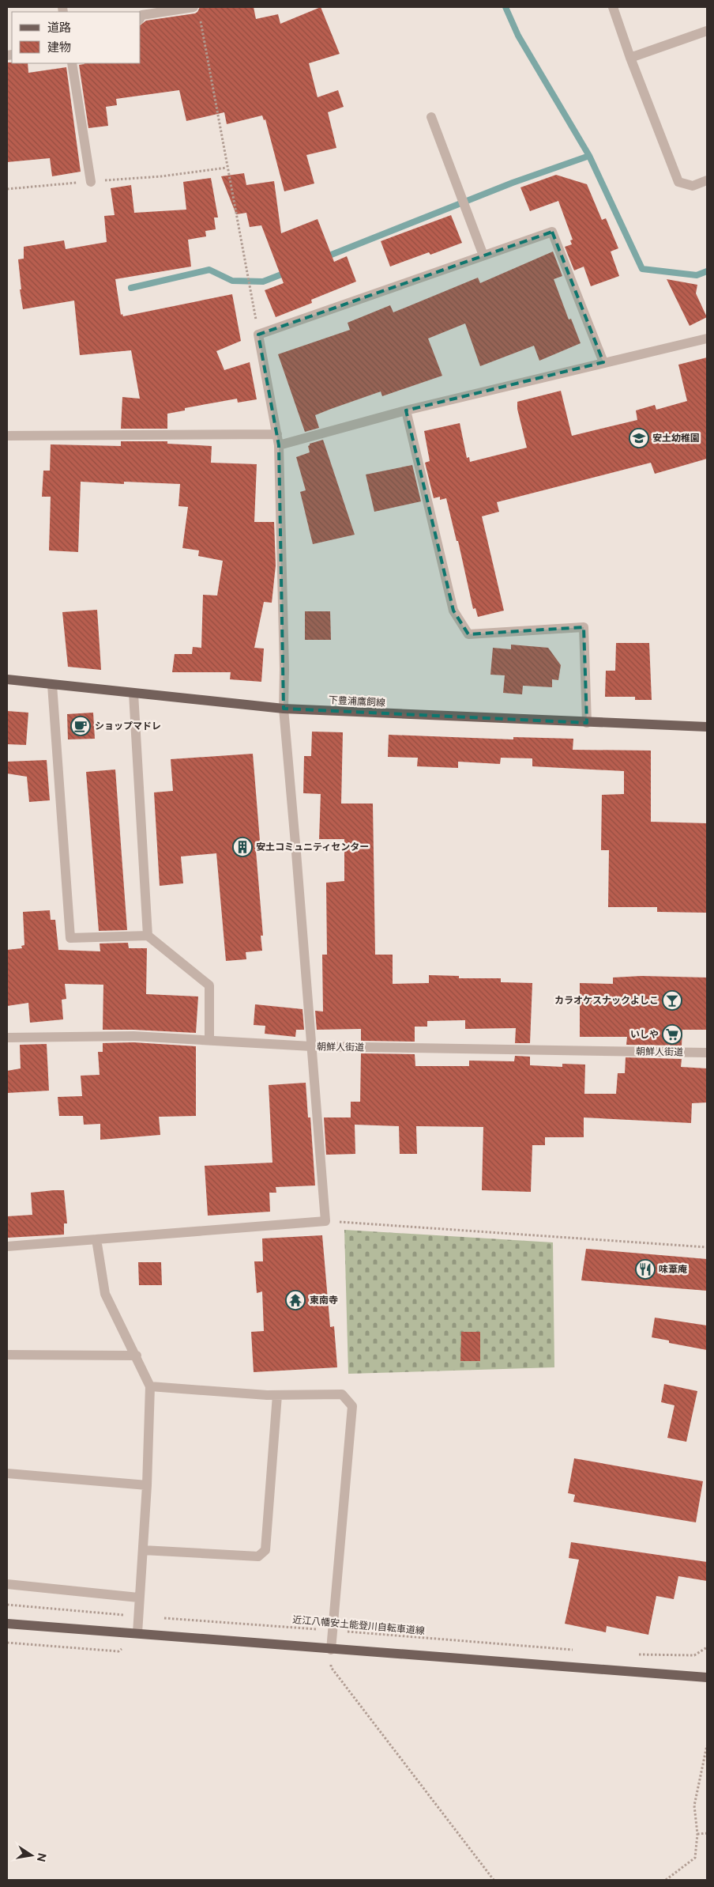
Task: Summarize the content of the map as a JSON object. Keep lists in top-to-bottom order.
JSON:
{
  "streets": {
    "main road": ["下豊浦鷹飼線"],
    "street": ["朝鮮人街道"],
    "path": ["近江八幡安土能登川自転車道線"]
  },
  "crossings": [
    ["下豊浦鷹飼線", "朝鮮人街道"]
  ],
  "places": {
    "school or university": ["安土幼稚園"],
    "cafe": ["ショップマドレ"],
    "building": ["安土コミュニティセンター"],
    "bar": ["カラオケスナックよしこ"],
    "supermarket": ["いしや"],
    "restaurant": ["味葦庵"],
    "temple": ["東南寺"]
  },
  "legend": ["道路", "建物"],
  "north": "right"
}
